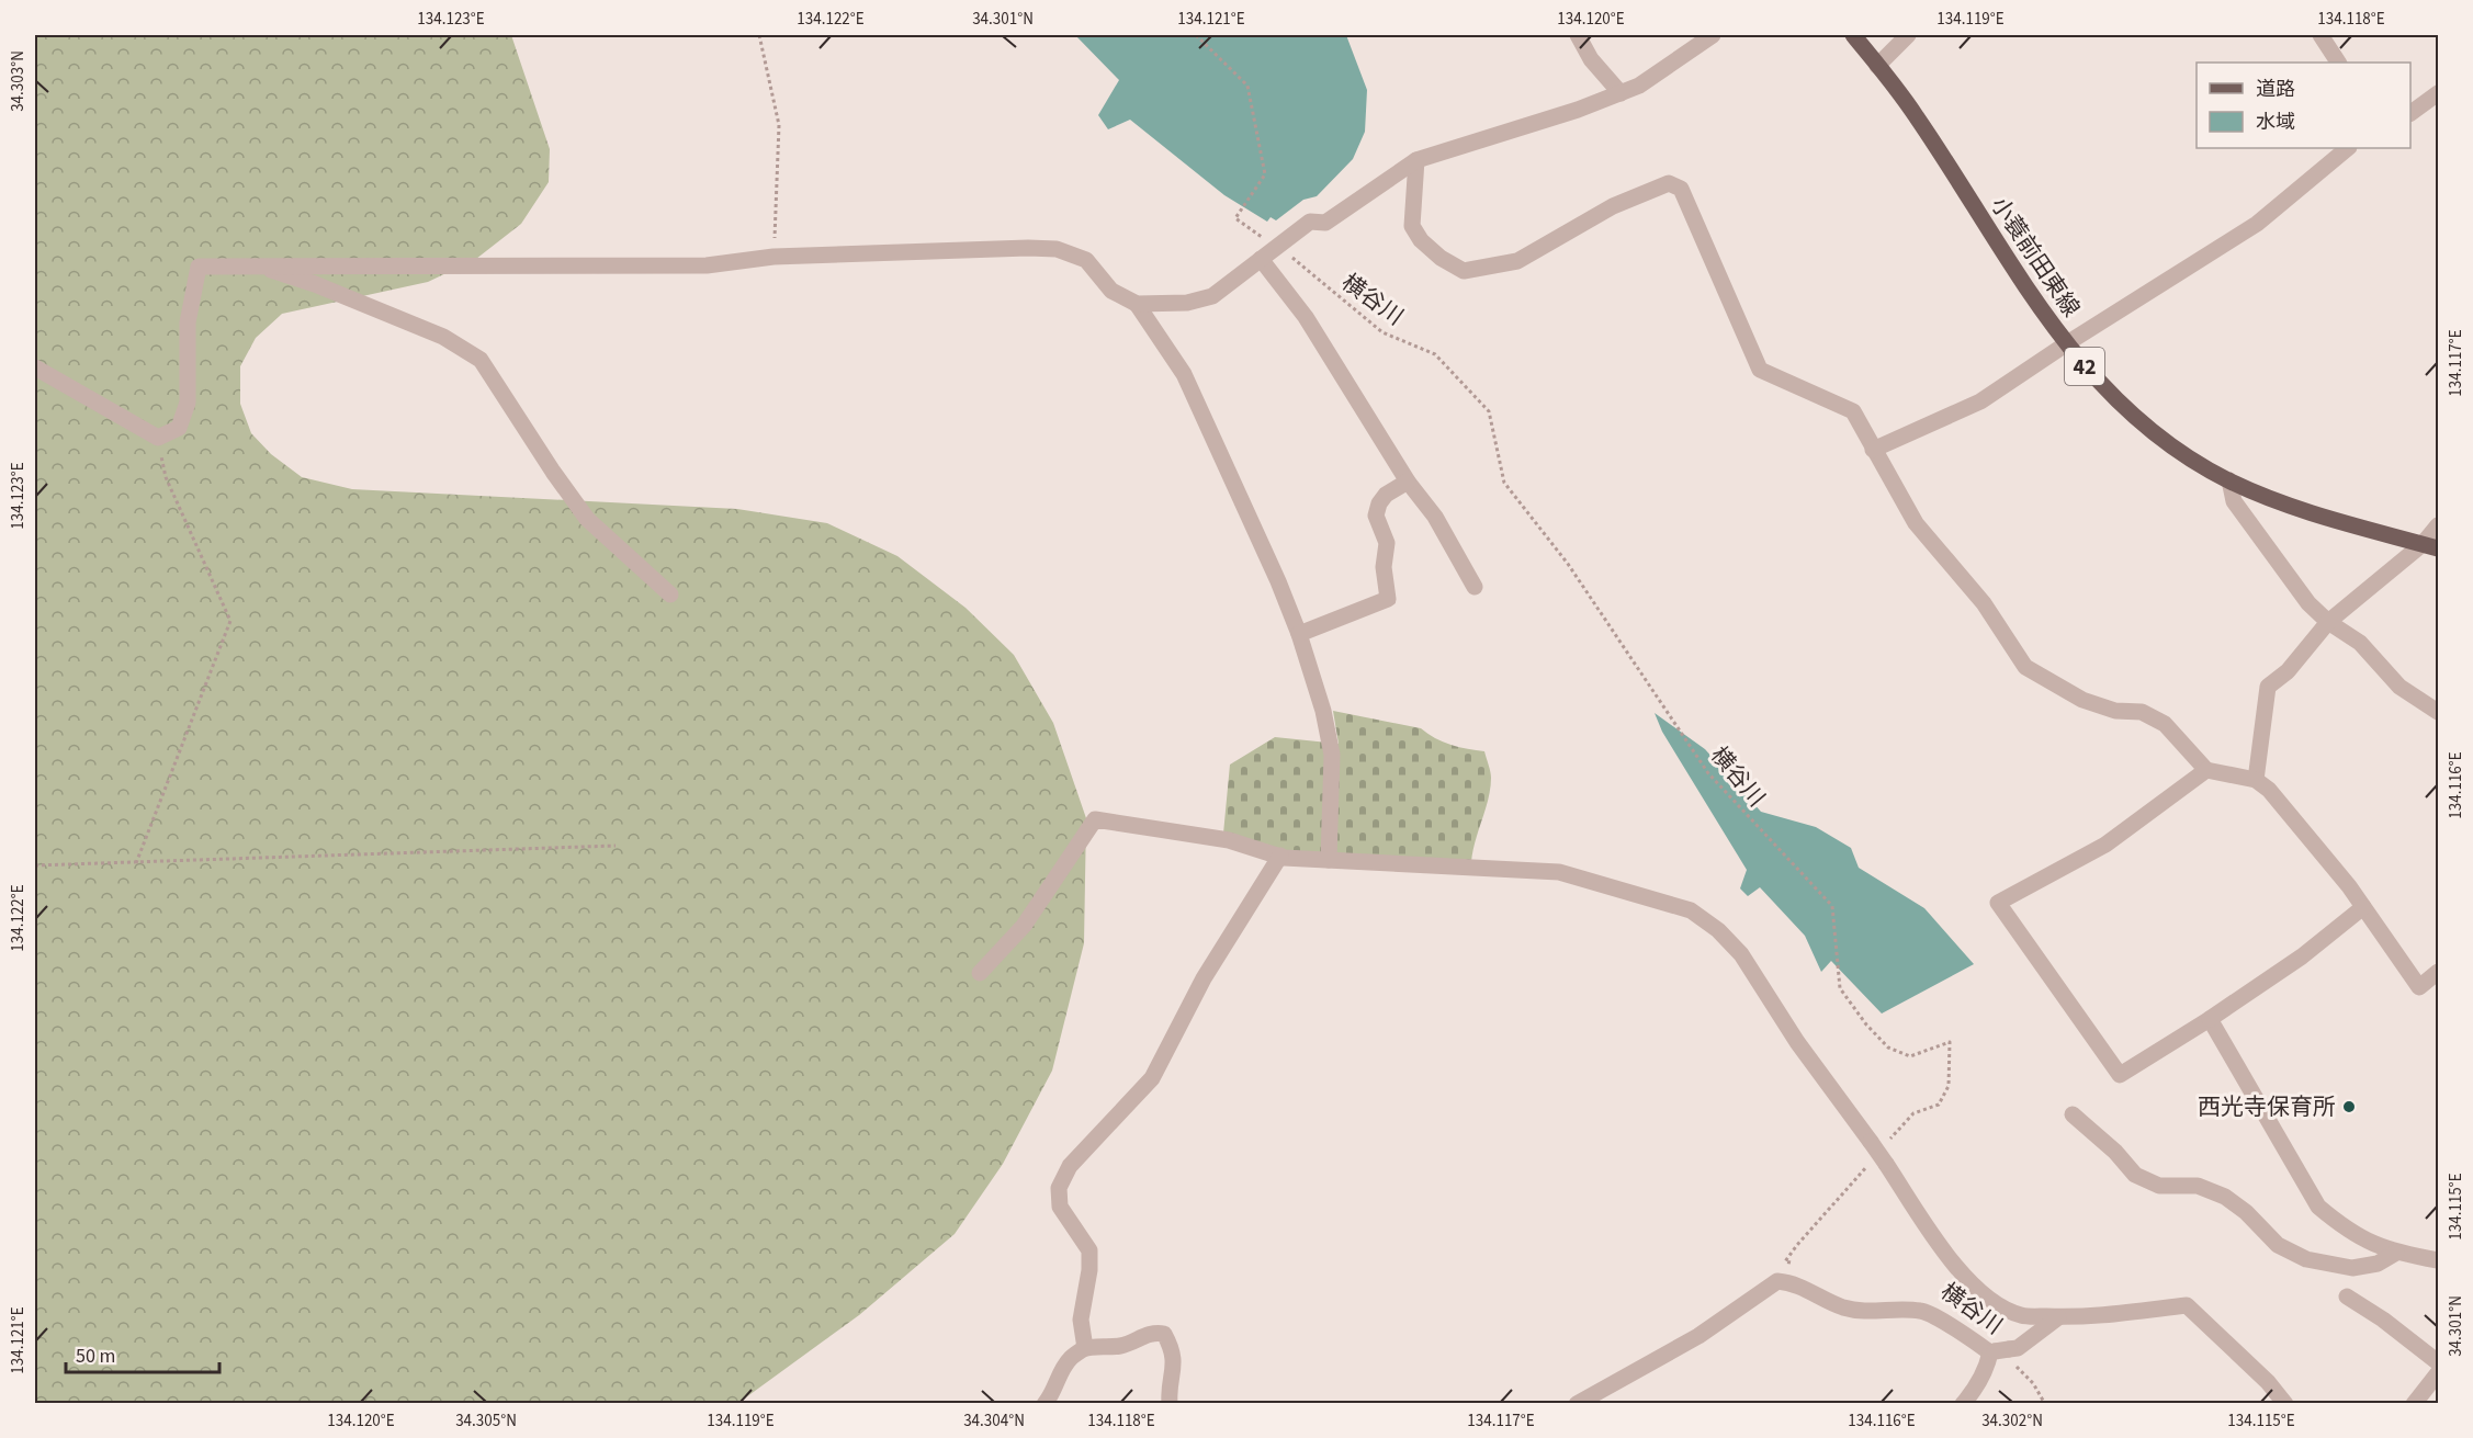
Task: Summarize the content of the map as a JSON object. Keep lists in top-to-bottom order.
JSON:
{
  "streets": {
    "main road": ["小蓑前田東線", "42"],
    "path": ["横谷川"]
  },
  "places": ["西光寺保育所"],
  "legend": ["道路", "水域"],
  "scale_bar": "50 m",
  "coordinates": [
    "134.123°E",
    "134.122°E",
    "34.301°N",
    "134.121°E",
    "134.120°E",
    "134.119°E",
    "134.118°E",
    "34.303°N",
    "134.117°E",
    "134.116°E",
    "134.115°E",
    "34.305°N",
    "34.304°N",
    "34.302°N"
  ]
}
